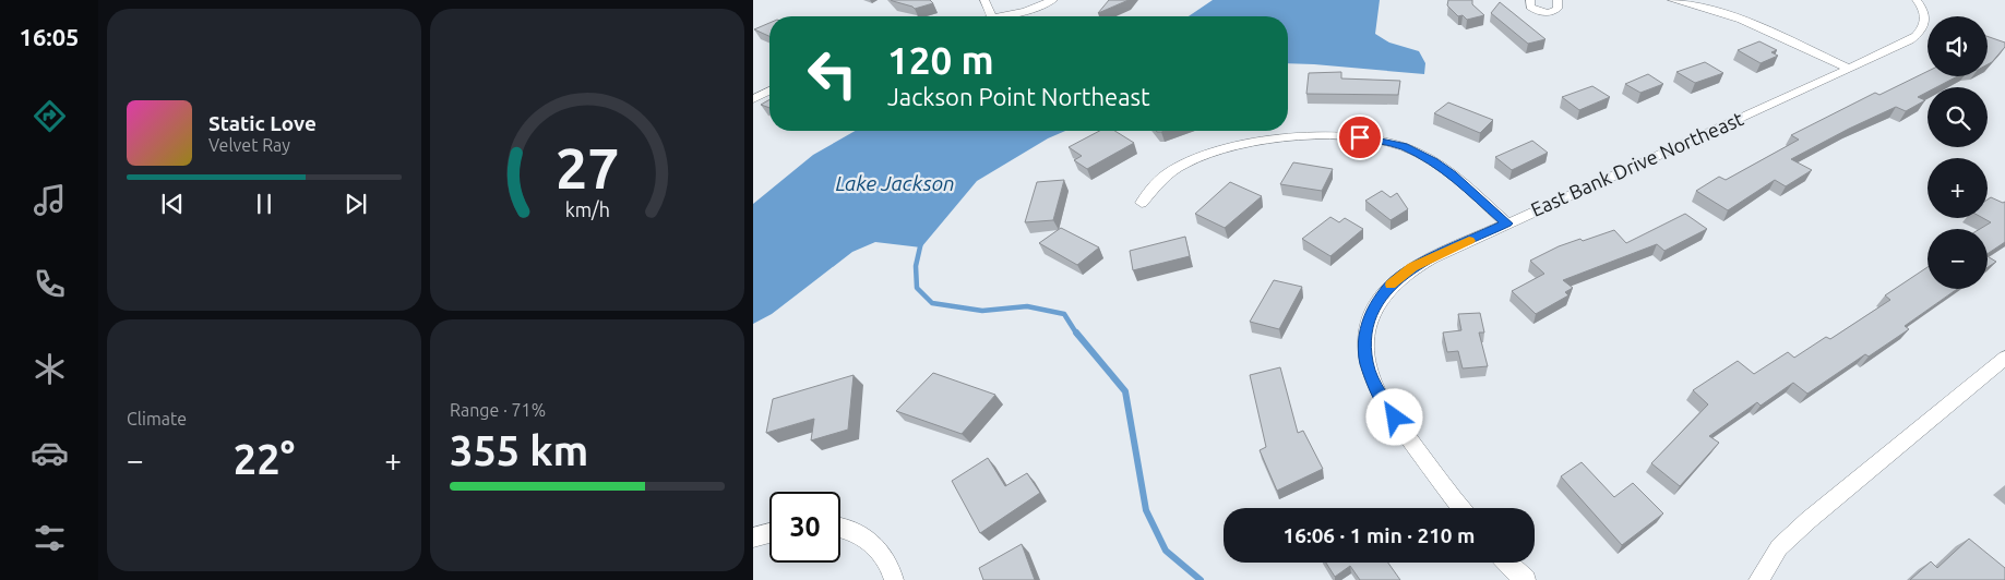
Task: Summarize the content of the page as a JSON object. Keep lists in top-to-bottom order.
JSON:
{
  "streets": {
    "street": ["East Bank Drive Northeast"]
  },
  "water": ["Lake Jackson"],
  "page": {
    "tabs": "16:05",
    "map_buttons": ["+", "−"],
    "turn": ["120 m", "Jackson Point Northeast"],
    "song": ["Static Love", "Velvet Ray"],
    "tile": [
      "Climate",
      ["Range · 71%", "355 km"]
    ],
    "heat": ["−", "22°", "+"],
    "limit": "30",
    "trip": "16:06 · 1 min · 210 m",
    "gauge": ["27", "km/h"]
  }
}
